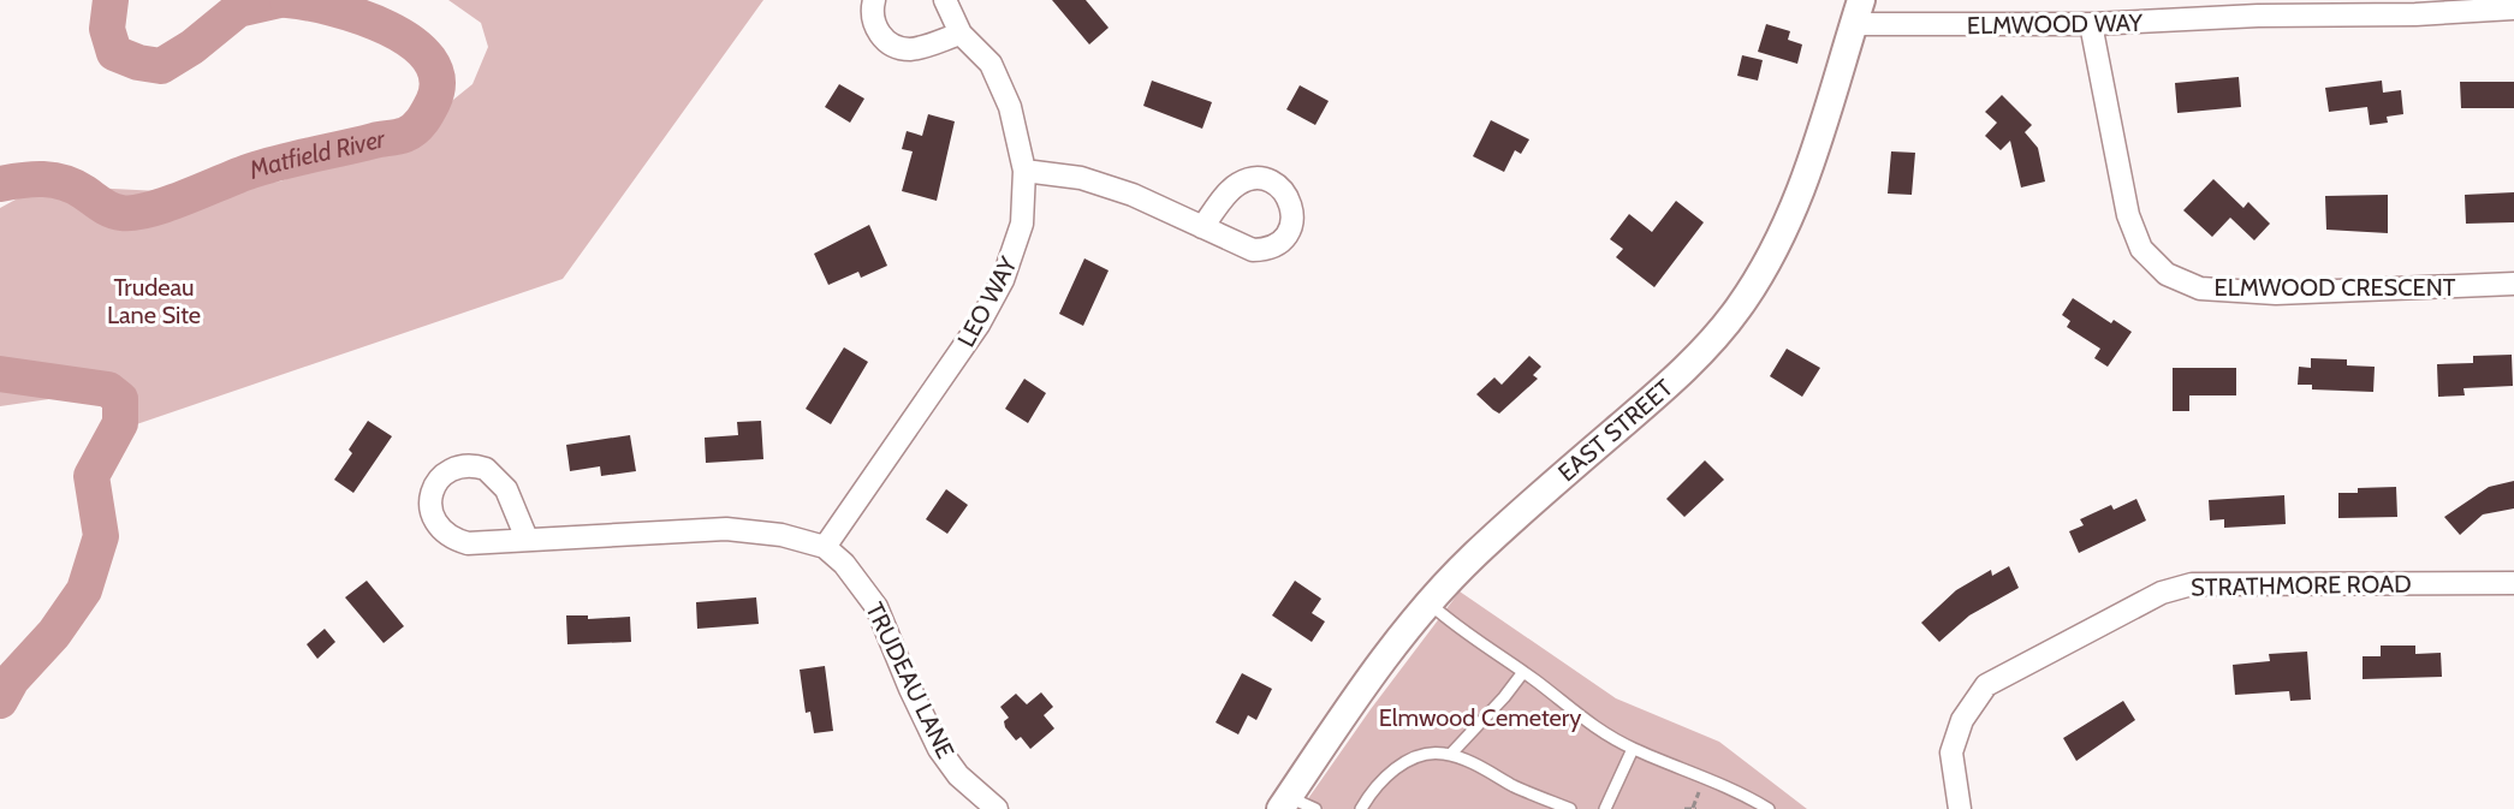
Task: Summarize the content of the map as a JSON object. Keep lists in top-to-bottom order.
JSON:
{
  "streets": {
    "street": [
      "ELMWOOD WAY",
      "ELMWOOD CRESCENT",
      "LEO WAY",
      "EAST STREET",
      "STRATHMORE ROAD",
      "TRUDEAU LANE"
    ]
  },
  "crossings": [
    ["ELMWOOD WAY", "ELMWOOD CRESCENT"],
    ["ELMWOOD WAY", "EAST STREET"],
    ["LEO WAY", "TRUDEAU LANE"]
  ],
  "water": ["Matfield River"],
  "parks": ["Trudeau Lane Site", "Elmwood Cemetery"]
}
